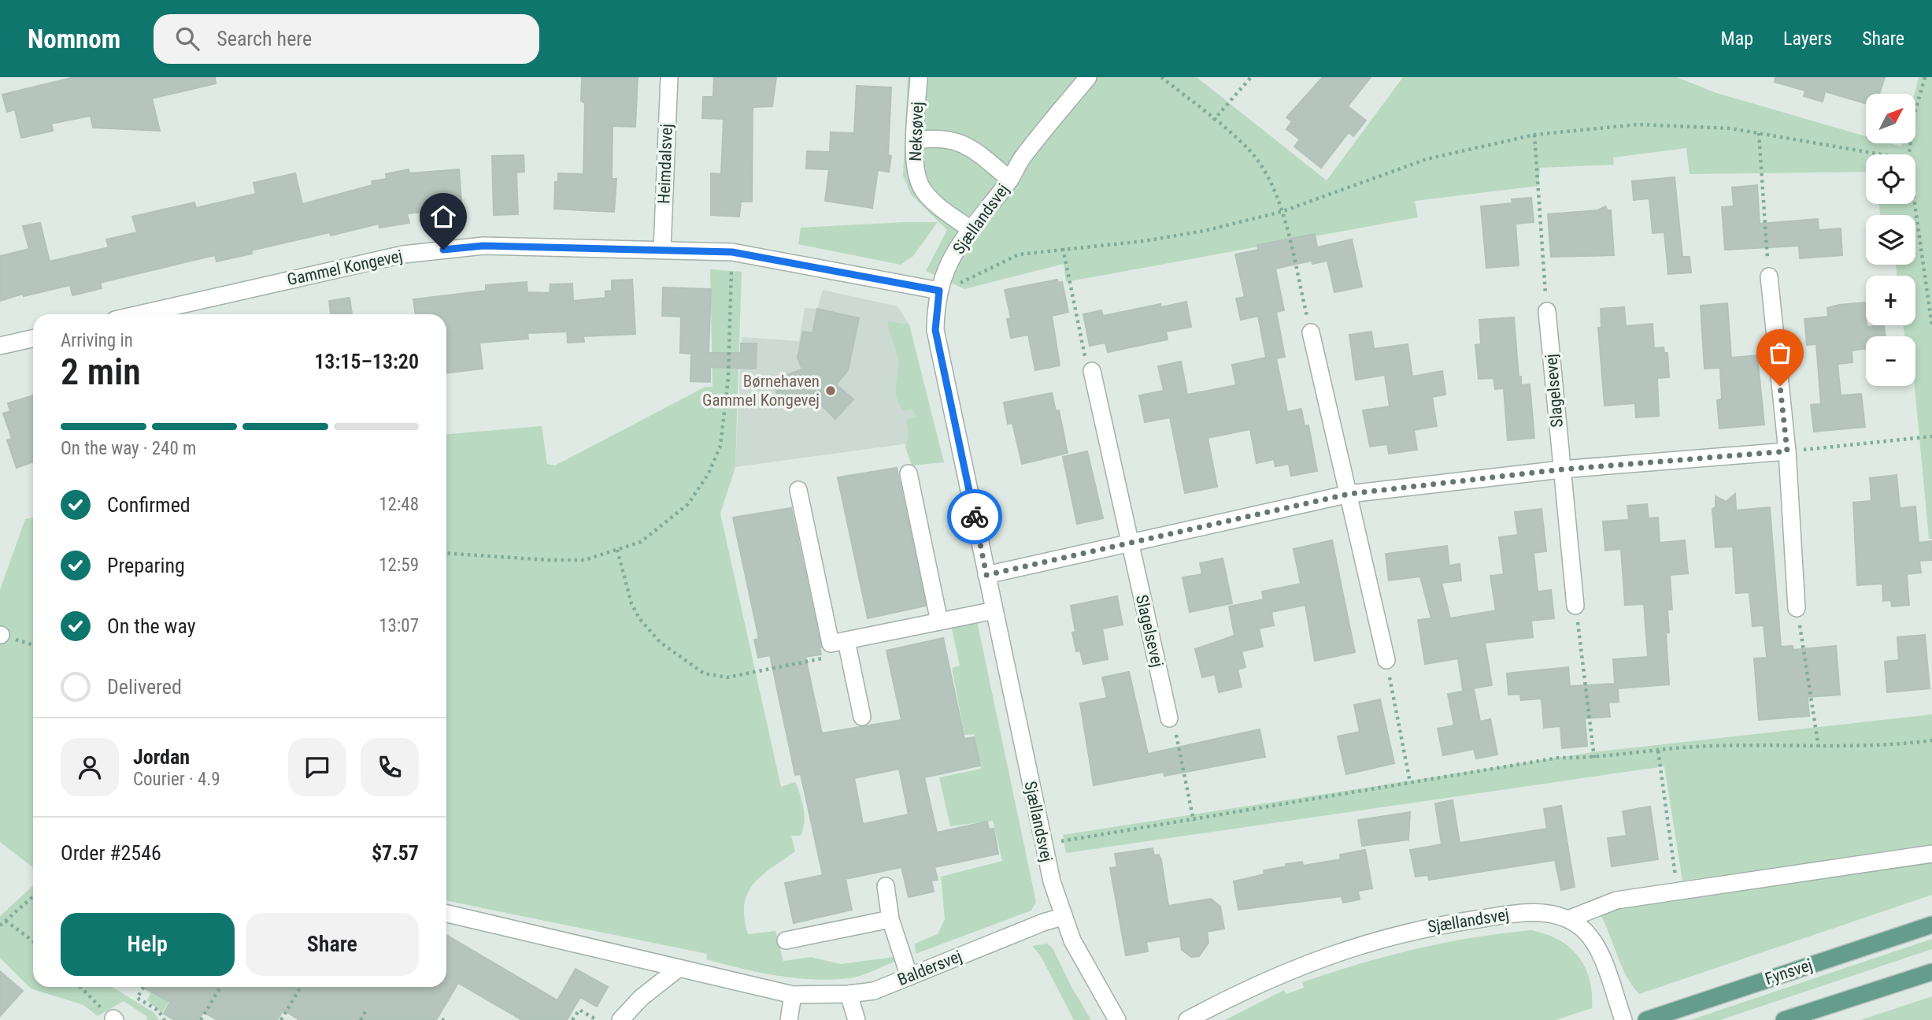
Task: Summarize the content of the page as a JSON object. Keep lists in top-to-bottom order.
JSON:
{
  "streets": {
    "main road": ["Fynsvej"],
    "street": [
      "Neksøvej",
      "Heimdalsvej",
      "Sjællandsvej",
      "Gammel Kongevej",
      "Slagelsevej",
      "Baldersvej"
    ]
  },
  "crossings": [
    ["Neksøvej", "Sjællandsvej"],
    ["Heimdalsvej", "Gammel Kongevej"],
    ["Sjællandsvej", "Gammel Kongevej"],
    ["Sjællandsvej", "Baldersvej"]
  ],
  "places": ["Børnehaven Gammel Kongevej"],
  "north": "top right",
  "page": {
    "header": "Nomnom",
    "search": "Search here",
    "nav": ["Map", "Layers", "Share"],
    "map_buttons": ["+", "−"],
    "heading": ["2 min", "Arriving in", "13:15–13:20"],
    "panel": [
      "Jordan",
      "Courier · 4.9",
      "Order #2546",
      "$7.57"
    ],
    "bar": "On the way · 240 m",
    "list": [
      ["Confirmed", "12:48"],
      ["Preparing", "12:59"],
      ["On the way", "13:07"],
      "Delivered"
    ],
    "buttons": ["Help", "Share"]
  }
}
